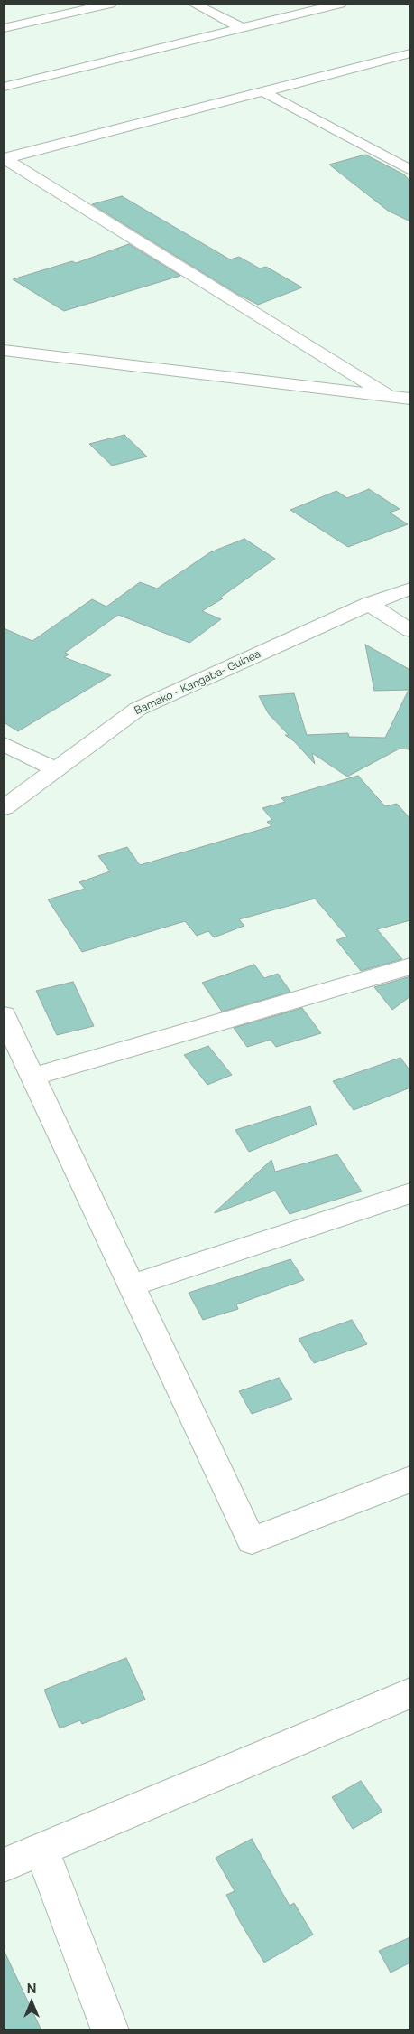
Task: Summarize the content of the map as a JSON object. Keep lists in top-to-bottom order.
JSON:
{
  "streets": {
    "street": ["Bamako - Kangaba- Guinea"]
  },
  "north": "top"
}
